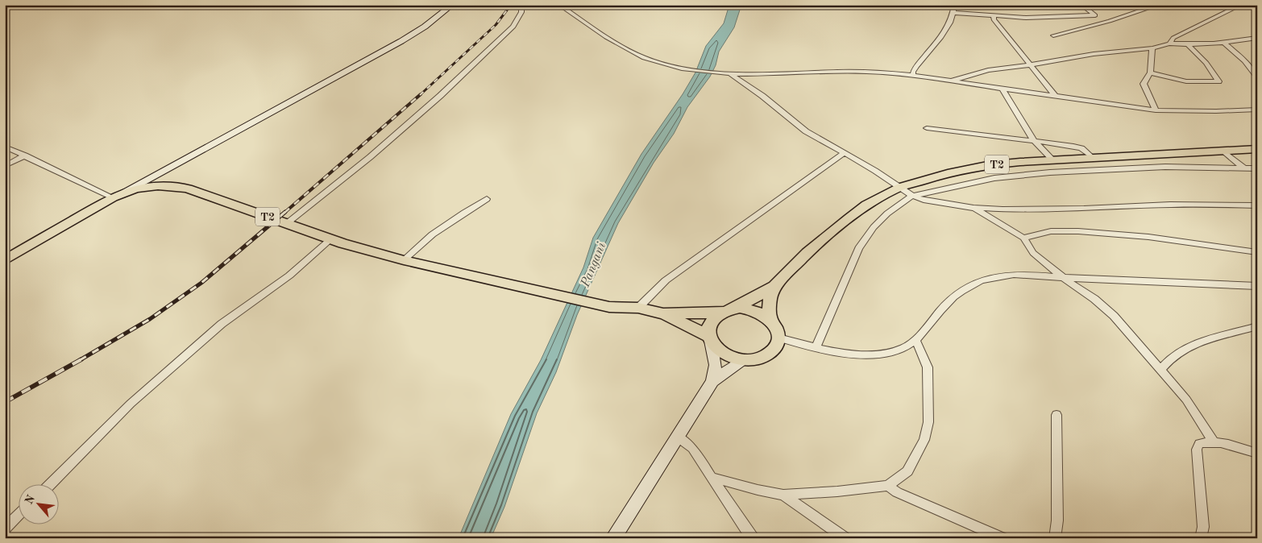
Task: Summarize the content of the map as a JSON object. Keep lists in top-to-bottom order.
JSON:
{
  "streets": {
    "highway": ["T2"]
  },
  "water": ["Pangani"],
  "north": "top left"
}
